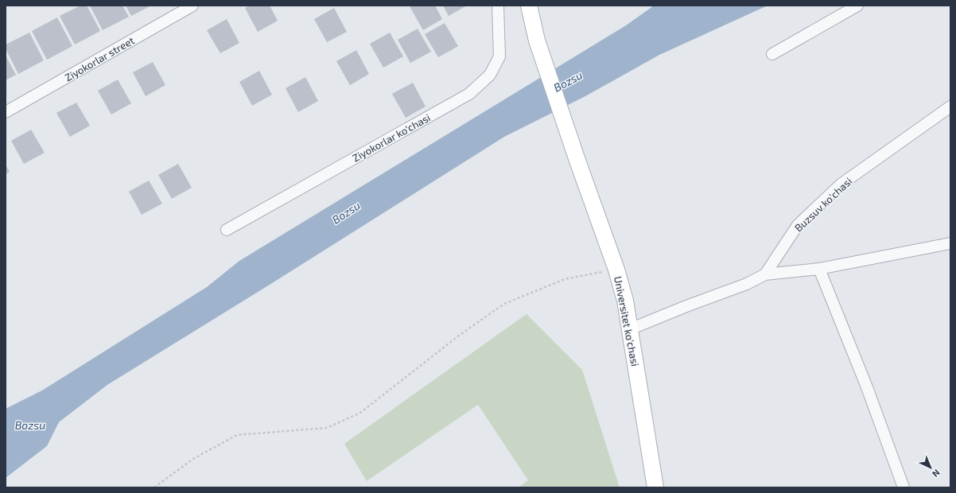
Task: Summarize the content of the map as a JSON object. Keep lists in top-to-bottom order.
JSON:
{
  "streets": {
    "main road": ["Universitet ko'chasi"],
    "street": ["Ziyokorlar street", "Ziyokorlar ko'chasi", "Buzsuv ko'chasi"]
  },
  "crossings": [
    ["Buzsuv ko'chasi", "Universitet ko'chasi"]
  ],
  "water": ["Bozsu"],
  "north": "bottom right"
}
